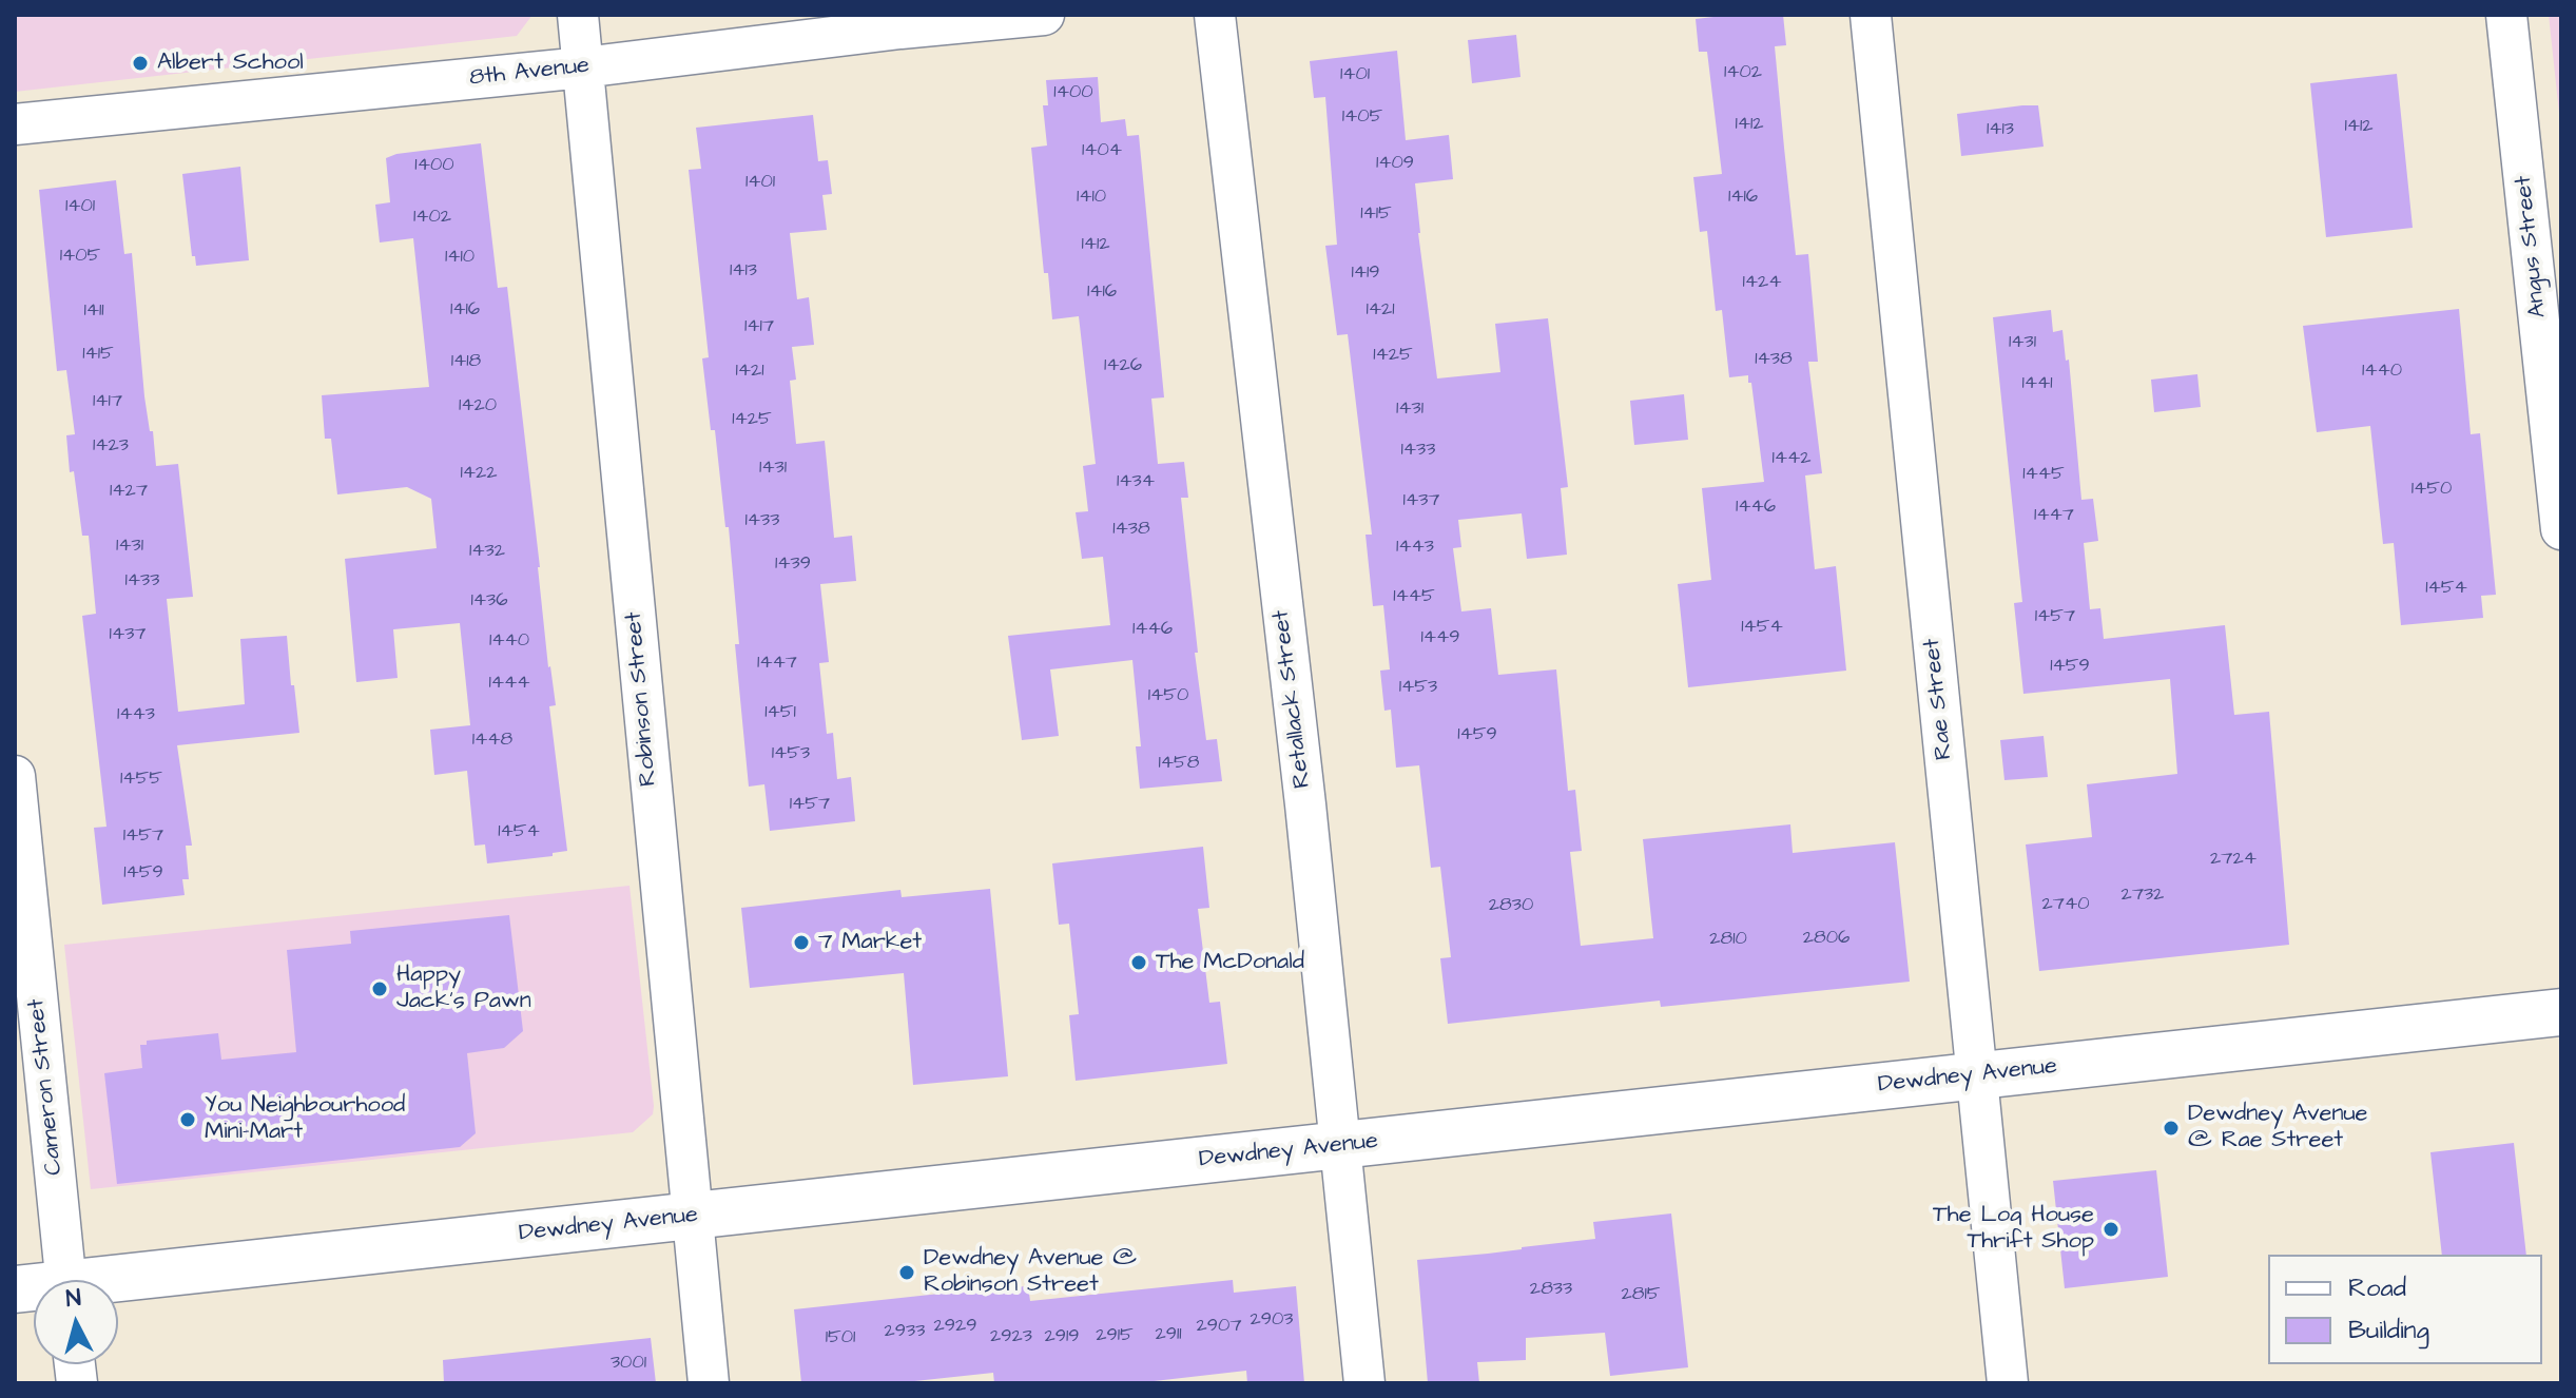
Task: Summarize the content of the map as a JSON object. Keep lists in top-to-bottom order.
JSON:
{
  "streets": {
    "main road": ["Dewdney Avenue"],
    "street": [
      "8th Avenue",
      "Angus Street",
      "Robinson Street",
      "Retallack Street",
      "Rae Street",
      "Cameron Street"
    ]
  },
  "crossings": [
    ["8th Avenue", "Robinson Street"],
    ["Robinson Street", "Dewdney Avenue"],
    ["Retallack Street", "Dewdney Avenue"],
    ["Rae Street", "Dewdney Avenue"]
  ],
  "places": [
    "Albert School",
    "7 Market",
    "The McDonald",
    "Happy Jack's Pawn",
    "You Neighbourhood Mini-Mart",
    "Dewdney Avenue @ Rae Street",
    "The Log House Thrift Shop",
    "Dewdney Avenue @ Robinson Street"
  ],
  "house_numbers": [
    "1402",
    "1401",
    "1400",
    "1405",
    "1412",
    "1412",
    "1413",
    "1404",
    "1409",
    "1400",
    "1401",
    "1410",
    "1416",
    "1401",
    "1415",
    "1402",
    "1412",
    "1405",
    "1410",
    "1413",
    "1419",
    "1424",
    "1416",
    "1416",
    "1421",
    "1411",
    "1417",
    "1431",
    "1415",
    "1425",
    "1438",
    "1418",
    "1426",
    "1421",
    "1440",
    "1441",
    "1417",
    "1420",
    "1431",
    "1425",
    "1423",
    "1433",
    "1442",
    "1431",
    "1422",
    "1445",
    "1434",
    "1450",
    "1427",
    "1437",
    "1446",
    "1447",
    "1433",
    "1438",
    "1431",
    "1443",
    "1432",
    "1439",
    "1433",
    "1454",
    "1445",
    "1436",
    "1457",
    "1454",
    "1446",
    "1437",
    "1449",
    "1440",
    "1447",
    "1459",
    "1444",
    "1453",
    "1450",
    "1451",
    "1443",
    "1459",
    "1448",
    "1453",
    "1458",
    "1455",
    "1457",
    "1454",
    "1457",
    "2724",
    "1459",
    "2732",
    "2740",
    "2830",
    "2806",
    "2810",
    "2833",
    "2815",
    "2903",
    "2929",
    "2907",
    "2933",
    "2911",
    "2915",
    "2923",
    "2919",
    "1501",
    "3001"
  ],
  "legend": ["Road", "Building"],
  "north": "top"
}
